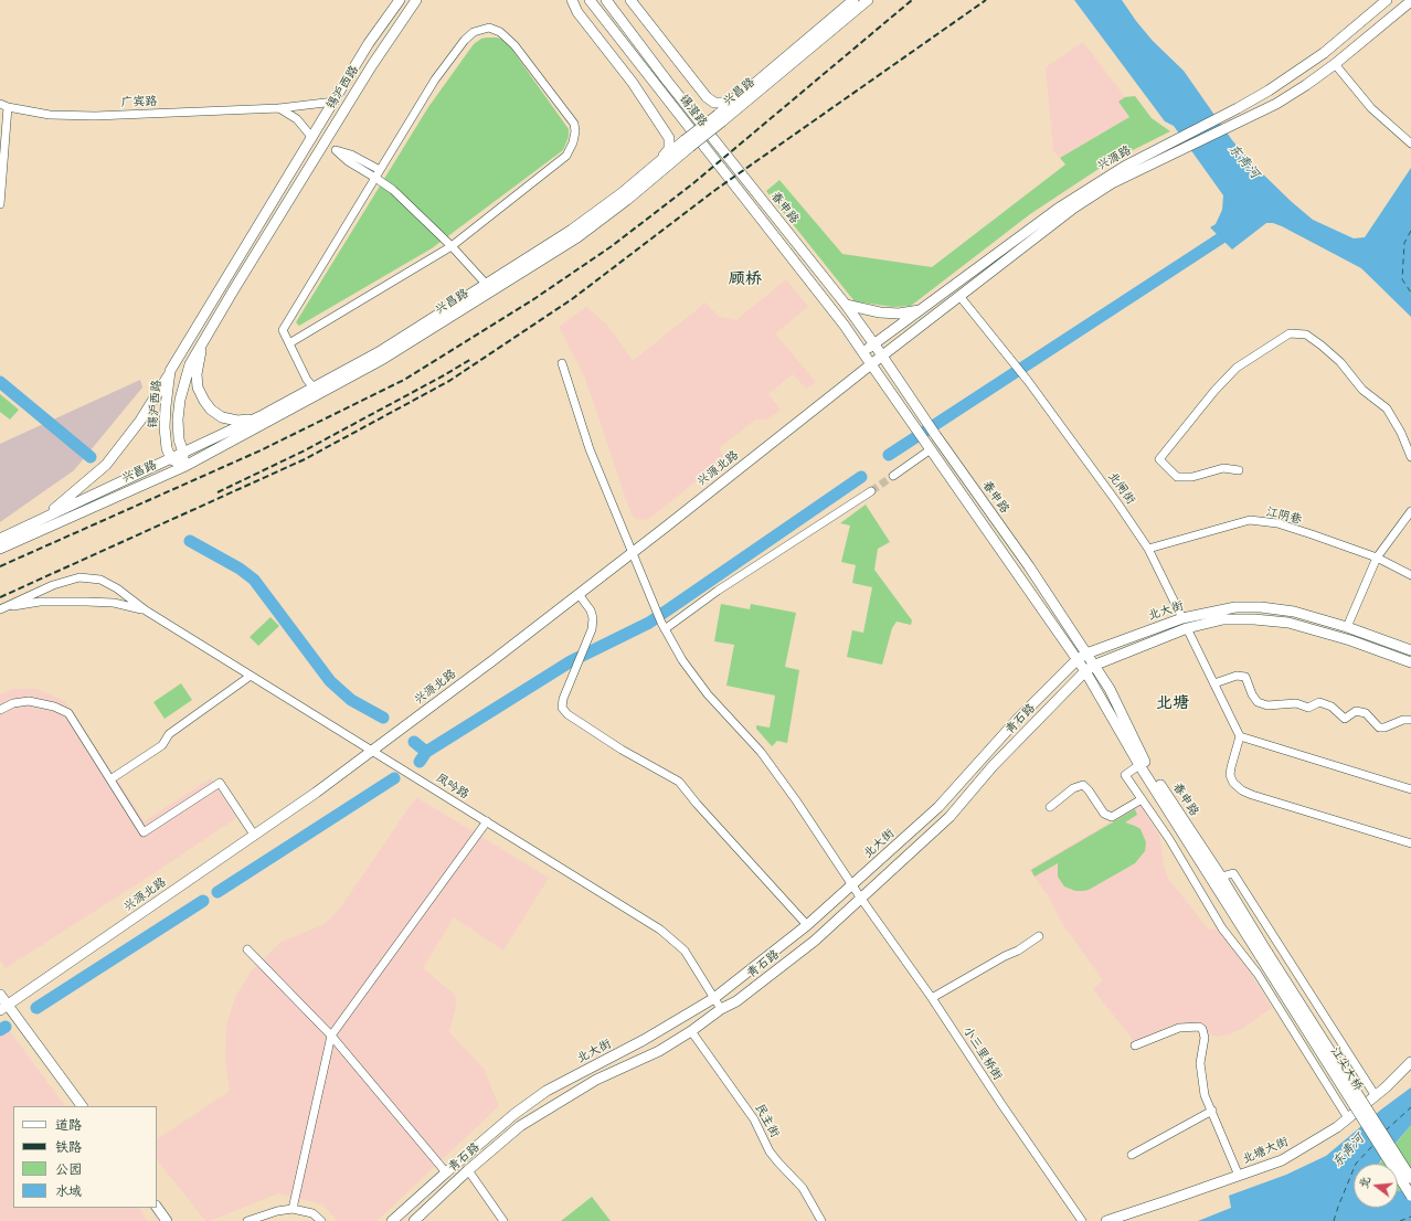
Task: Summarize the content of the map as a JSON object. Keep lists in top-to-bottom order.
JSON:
{
  "streets": {
    "main road": [
      "锡沪西路",
      "兴昌路",
      "锡澄路",
      "兴源路",
      "春申路",
      "兴源北路",
      "北大街",
      "青石路",
      "江尖大桥",
      "北塘大街"
    ],
    "street": [
      "广宾路",
      "北闸街",
      "江阴巷",
      "凤吟路",
      "小三里桥街",
      "民主街"
    ]
  },
  "crossings": [
    ["锡沪西路", "兴昌路"],
    ["锡沪西路", "广宾路"],
    ["锡澄路", "春申路"],
    ["兴源路", "春申路"],
    ["兴源路", "兴源北路"],
    ["兴源路", "北闸街"],
    ["春申路", "兴源北路"],
    ["春申路", "北大街"],
    ["春申路", "青石路"],
    ["春申路", "江尖大桥"],
    ["兴源北路", "凤吟路"],
    ["兴源北路", "小三里桥街"],
    ["北闸街", "江阴巷"],
    ["北闸街", "北大街"],
    ["北大街", "青石路"],
    ["北大街", "凤吟路"],
    ["北大街", "小三里桥街"],
    ["青石路", "凤吟路"],
    ["青石路", "小三里桥街"],
    ["青石路", "民主街"]
  ],
  "districts": ["顾桥", "北塘"],
  "water": ["东青河"],
  "legend": [
    "道路",
    "铁路",
    "公园",
    "水域"
  ],
  "north": "left"
}
